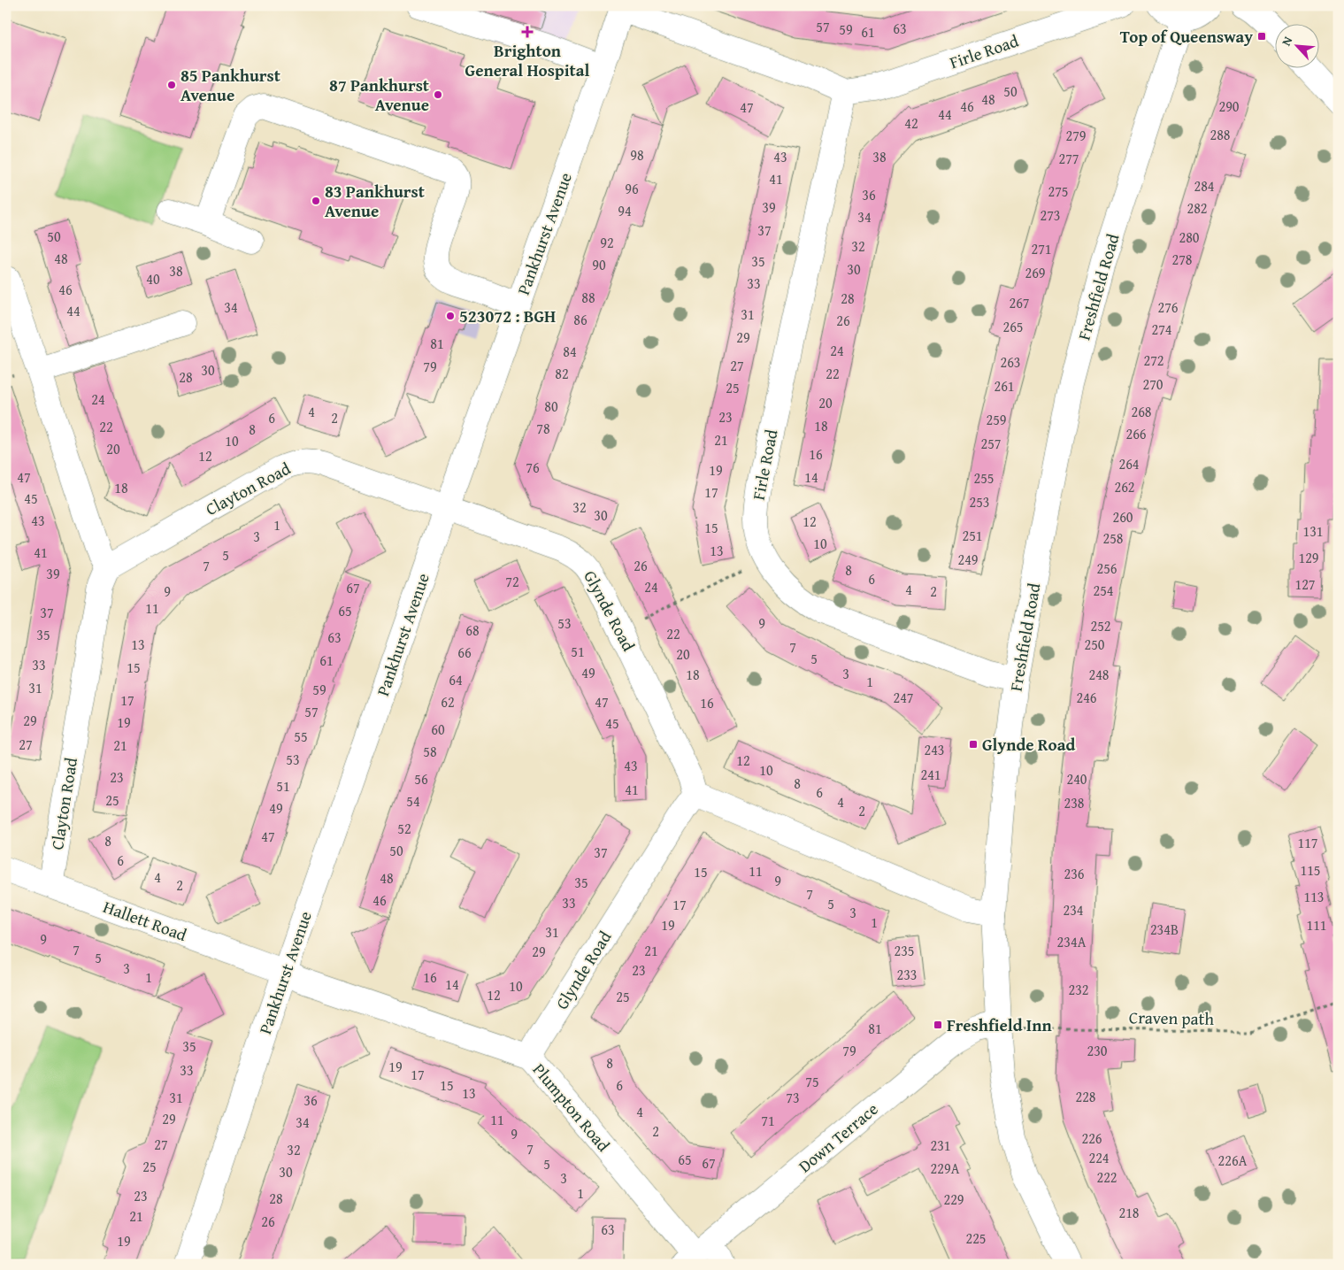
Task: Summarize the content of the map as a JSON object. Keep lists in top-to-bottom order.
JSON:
{
  "streets": {
    "street": [
      "Firle Road",
      "Pankhurst Avenue",
      "Freshfield Road",
      "Clayton Road",
      "Glynde Road",
      "Hallett Road",
      "Plumpton Road",
      "Down Terrace"
    ],
    "path": ["Craven path"]
  },
  "crossings": [
    ["Firle Road", "Freshfield Road"],
    ["Pankhurst Avenue", "Clayton Road"],
    ["Pankhurst Avenue", "Glynde Road"],
    ["Pankhurst Avenue", "Hallett Road"],
    ["Pankhurst Avenue", "Plumpton Road"],
    ["Freshfield Road", "Craven path"],
    ["Freshfield Road", "Down Terrace"],
    ["Clayton Road", "Glynde Road"],
    ["Clayton Road", "Hallett Road"],
    ["Glynde Road", "Plumpton Road"],
    ["Hallett Road", "Plumpton Road"],
    ["Craven path", "Down Terrace"],
    ["Plumpton Road", "Down Terrace"]
  ],
  "places": {
    "health": ["Brighton General Hospital"],
    "transit": ["Top of Queensway", "Glynde Road", "Freshfield Inn"],
    "other": [
      "85 Pankhurst Avenue",
      "87 Pankhurst Avenue",
      "83 Pankhurst Avenue",
      "523072 : BGH"
    ]
  },
  "house_numbers": [
    "57",
    "63",
    "59",
    "61",
    "50",
    "48",
    "46",
    "290",
    "47",
    "44",
    "42",
    "288",
    "279",
    "98",
    "43",
    "38",
    "277",
    "41",
    "284",
    "96",
    "275",
    "36",
    "39",
    "282",
    "94",
    "273",
    "34",
    "37",
    "50",
    "280",
    "92",
    "32",
    "271",
    "48",
    "278",
    "35",
    "90",
    "30",
    "38",
    "269",
    "40",
    "33",
    "46",
    "88",
    "28",
    "267",
    "34",
    "276",
    "44",
    "31",
    "86",
    "26",
    "265",
    "274",
    "29",
    "81",
    "24",
    "84",
    "272",
    "263",
    "27",
    "79",
    "30",
    "82",
    "22",
    "28",
    "270",
    "261",
    "25",
    "24",
    "20",
    "80",
    "4",
    "268",
    "23",
    "6",
    "2",
    "259",
    "18",
    "22",
    "78",
    "8",
    "266",
    "21",
    "10",
    "257",
    "20",
    "16",
    "12",
    "264",
    "76",
    "19",
    "47",
    "14",
    "255",
    "262",
    "18",
    "17",
    "45",
    "253",
    "32",
    "30",
    "260",
    "43",
    "12",
    "1",
    "15",
    "131",
    "251",
    "3",
    "258",
    "10",
    "13",
    "41",
    "5",
    "129",
    "249",
    "7",
    "26",
    "256",
    "8",
    "39",
    "6",
    "72",
    "127",
    "24",
    "67",
    "4",
    "254",
    "9",
    "2",
    "11",
    "65",
    "37",
    "53",
    "9",
    "252",
    "68",
    "22",
    "35",
    "63",
    "13",
    "250",
    "7",
    "51",
    "66",
    "20",
    "5",
    "61",
    "33",
    "15",
    "49",
    "3",
    "18",
    "248",
    "64",
    "1",
    "31",
    "59",
    "247",
    "246",
    "17",
    "62",
    "47",
    "16",
    "57",
    "29",
    "19",
    "45",
    "60",
    "55",
    "27",
    "21",
    "243",
    "58",
    "53",
    "12",
    "43",
    "10",
    "241",
    "23",
    "56",
    "240",
    "8",
    "51",
    "41",
    "6",
    "25",
    "54",
    "4",
    "238",
    "49",
    "2",
    "52",
    "47",
    "8",
    "117",
    "50",
    "37",
    "6",
    "115",
    "11",
    "15",
    "236",
    "4",
    "48",
    "9",
    "35",
    "2",
    "7",
    "113",
    "46",
    "33",
    "5",
    "17",
    "234",
    "3",
    "1",
    "19",
    "111",
    "234B",
    "31",
    "9",
    "234A",
    "7",
    "21",
    "235",
    "29",
    "5",
    "3",
    "23",
    "233",
    "1",
    "16",
    "14",
    "10",
    "232",
    "12",
    "25",
    "81",
    "35",
    "79",
    "230",
    "8",
    "19",
    "33",
    "17",
    "75",
    "15",
    "6",
    "13",
    "228",
    "31",
    "73",
    "36",
    "4",
    "29",
    "11",
    "71",
    "34",
    "2",
    "9",
    "226",
    "27",
    "231",
    "7",
    "32",
    "224",
    "65",
    "226A",
    "67",
    "5",
    "25",
    "229A",
    "30",
    "222",
    "3",
    "1",
    "23",
    "28",
    "229",
    "218",
    "21",
    "26",
    "63",
    "225",
    "19"
  ],
  "north": "top left"
}
